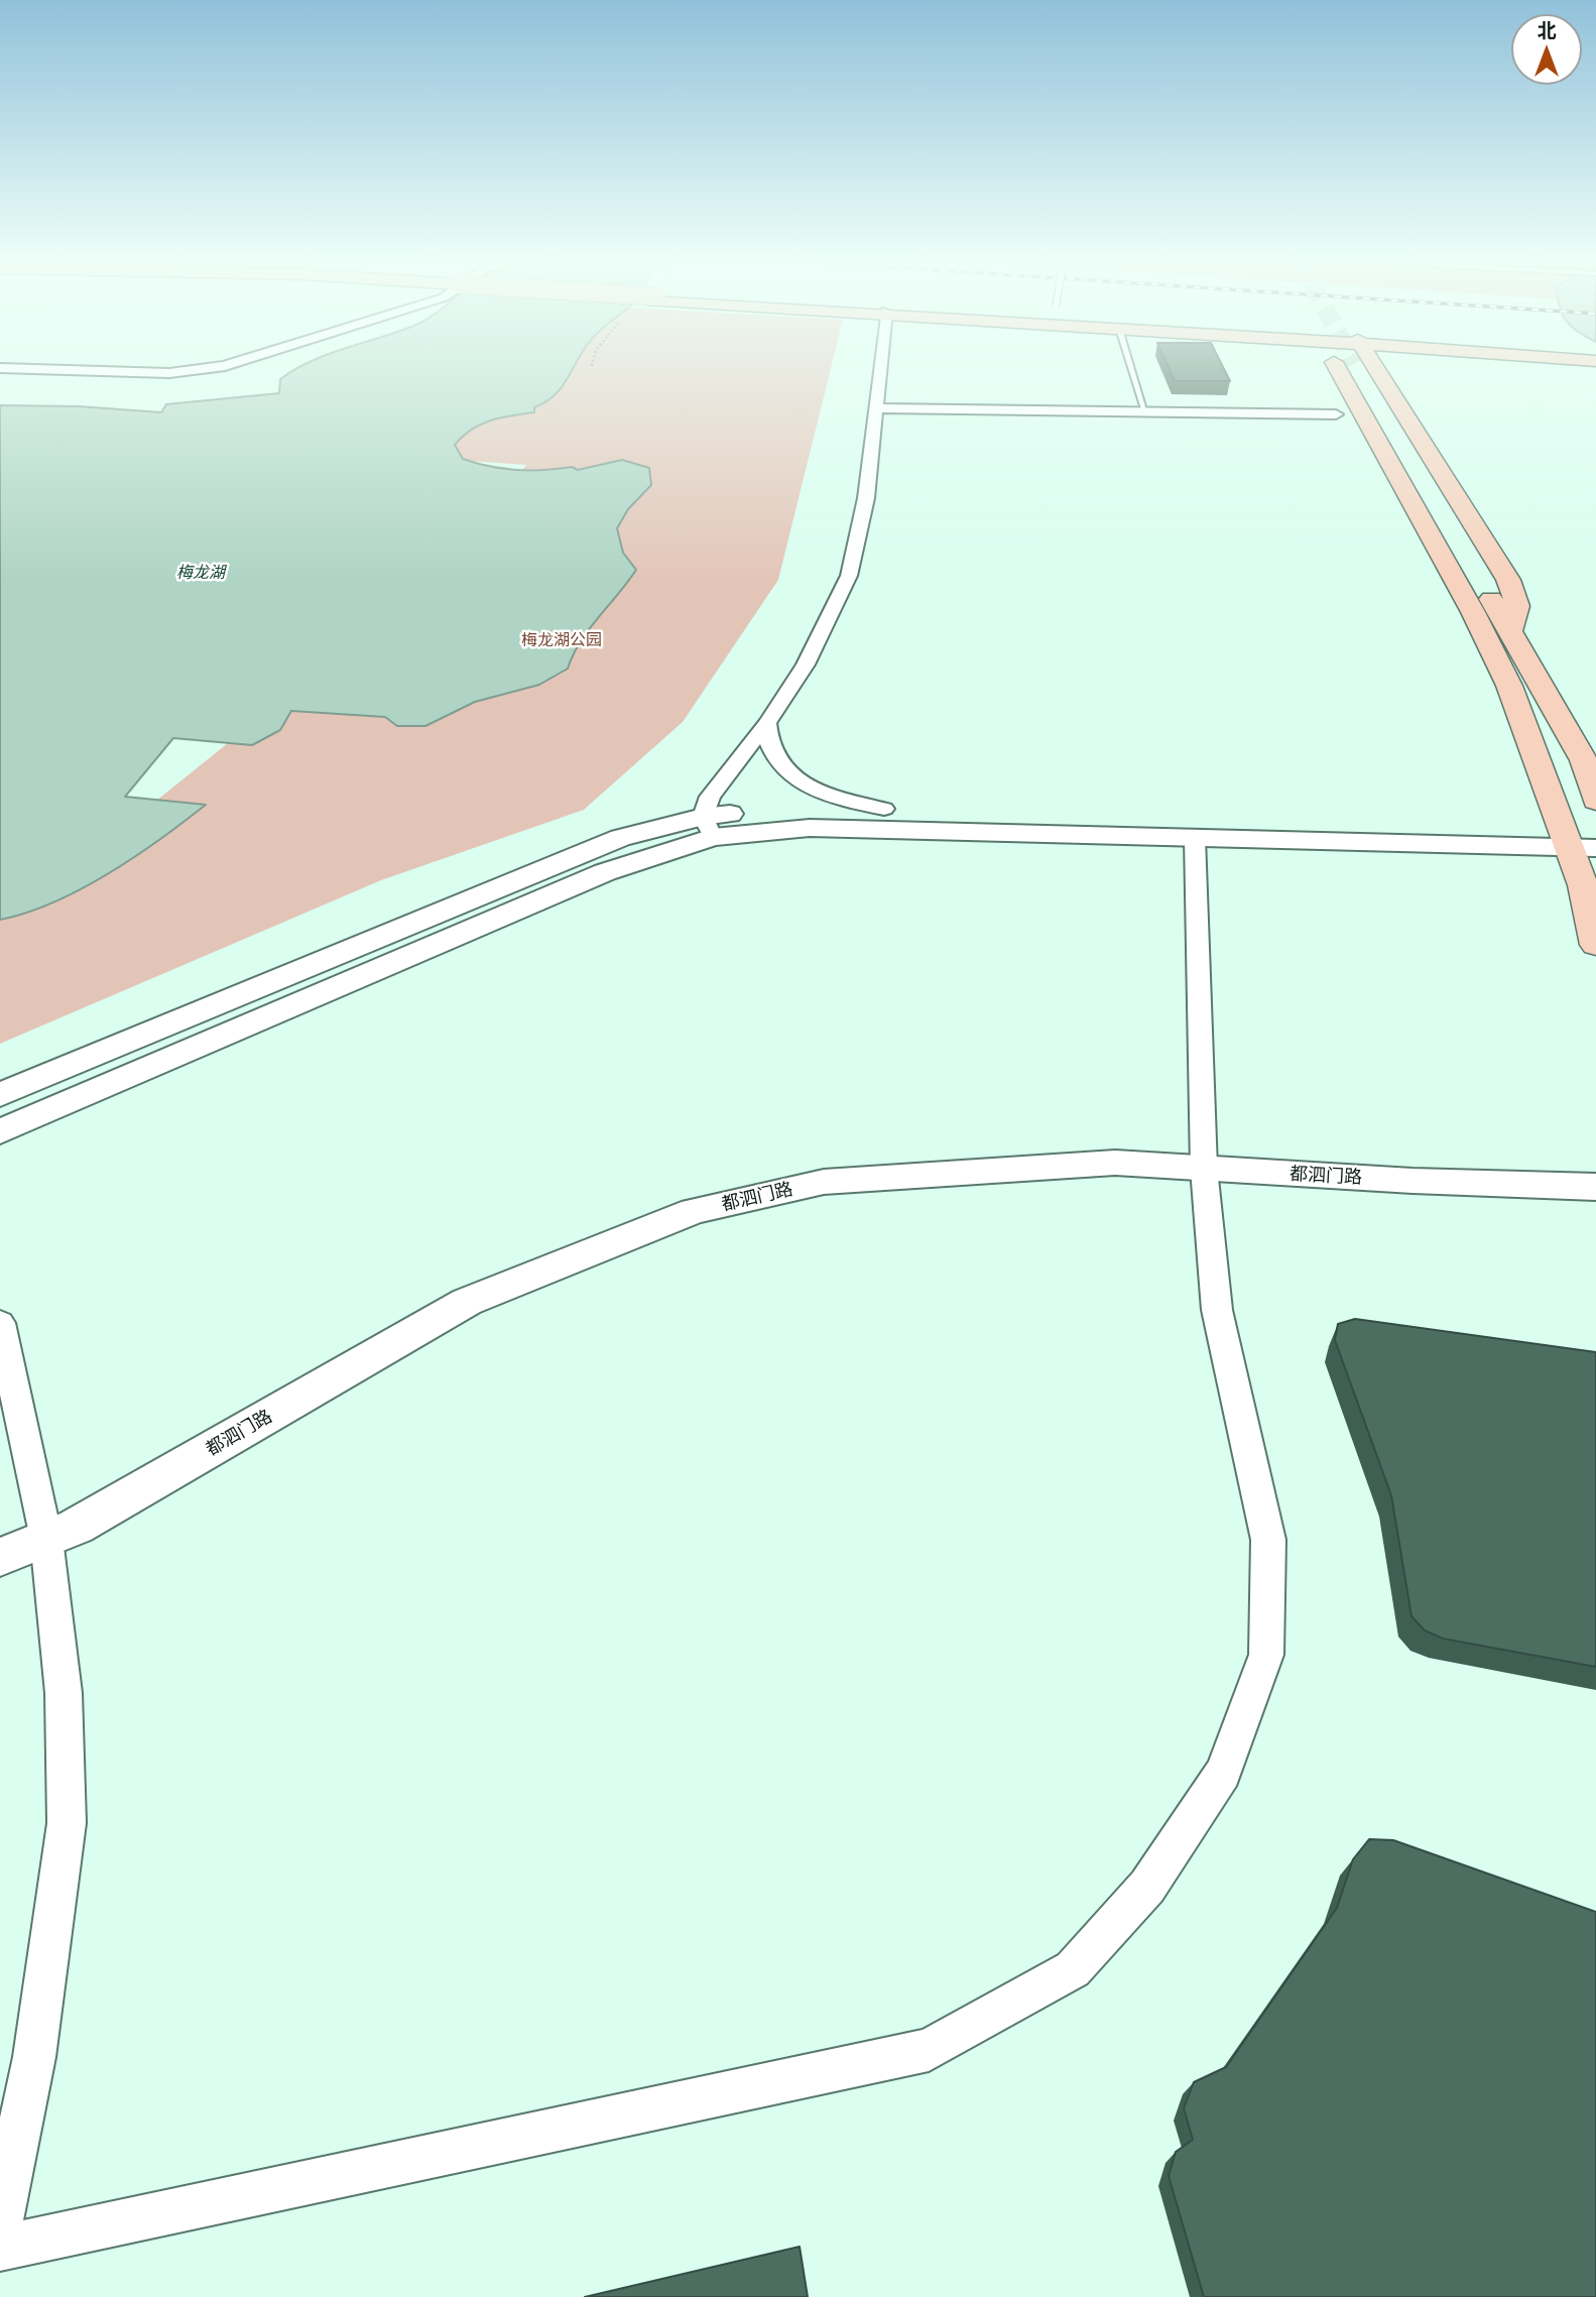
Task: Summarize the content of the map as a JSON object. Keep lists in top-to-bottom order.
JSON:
{
  "streets": {
    "street": ["都泗门路"]
  },
  "water": ["梅龙湖"],
  "parks": ["梅龙湖公园"],
  "north": "top"
}
